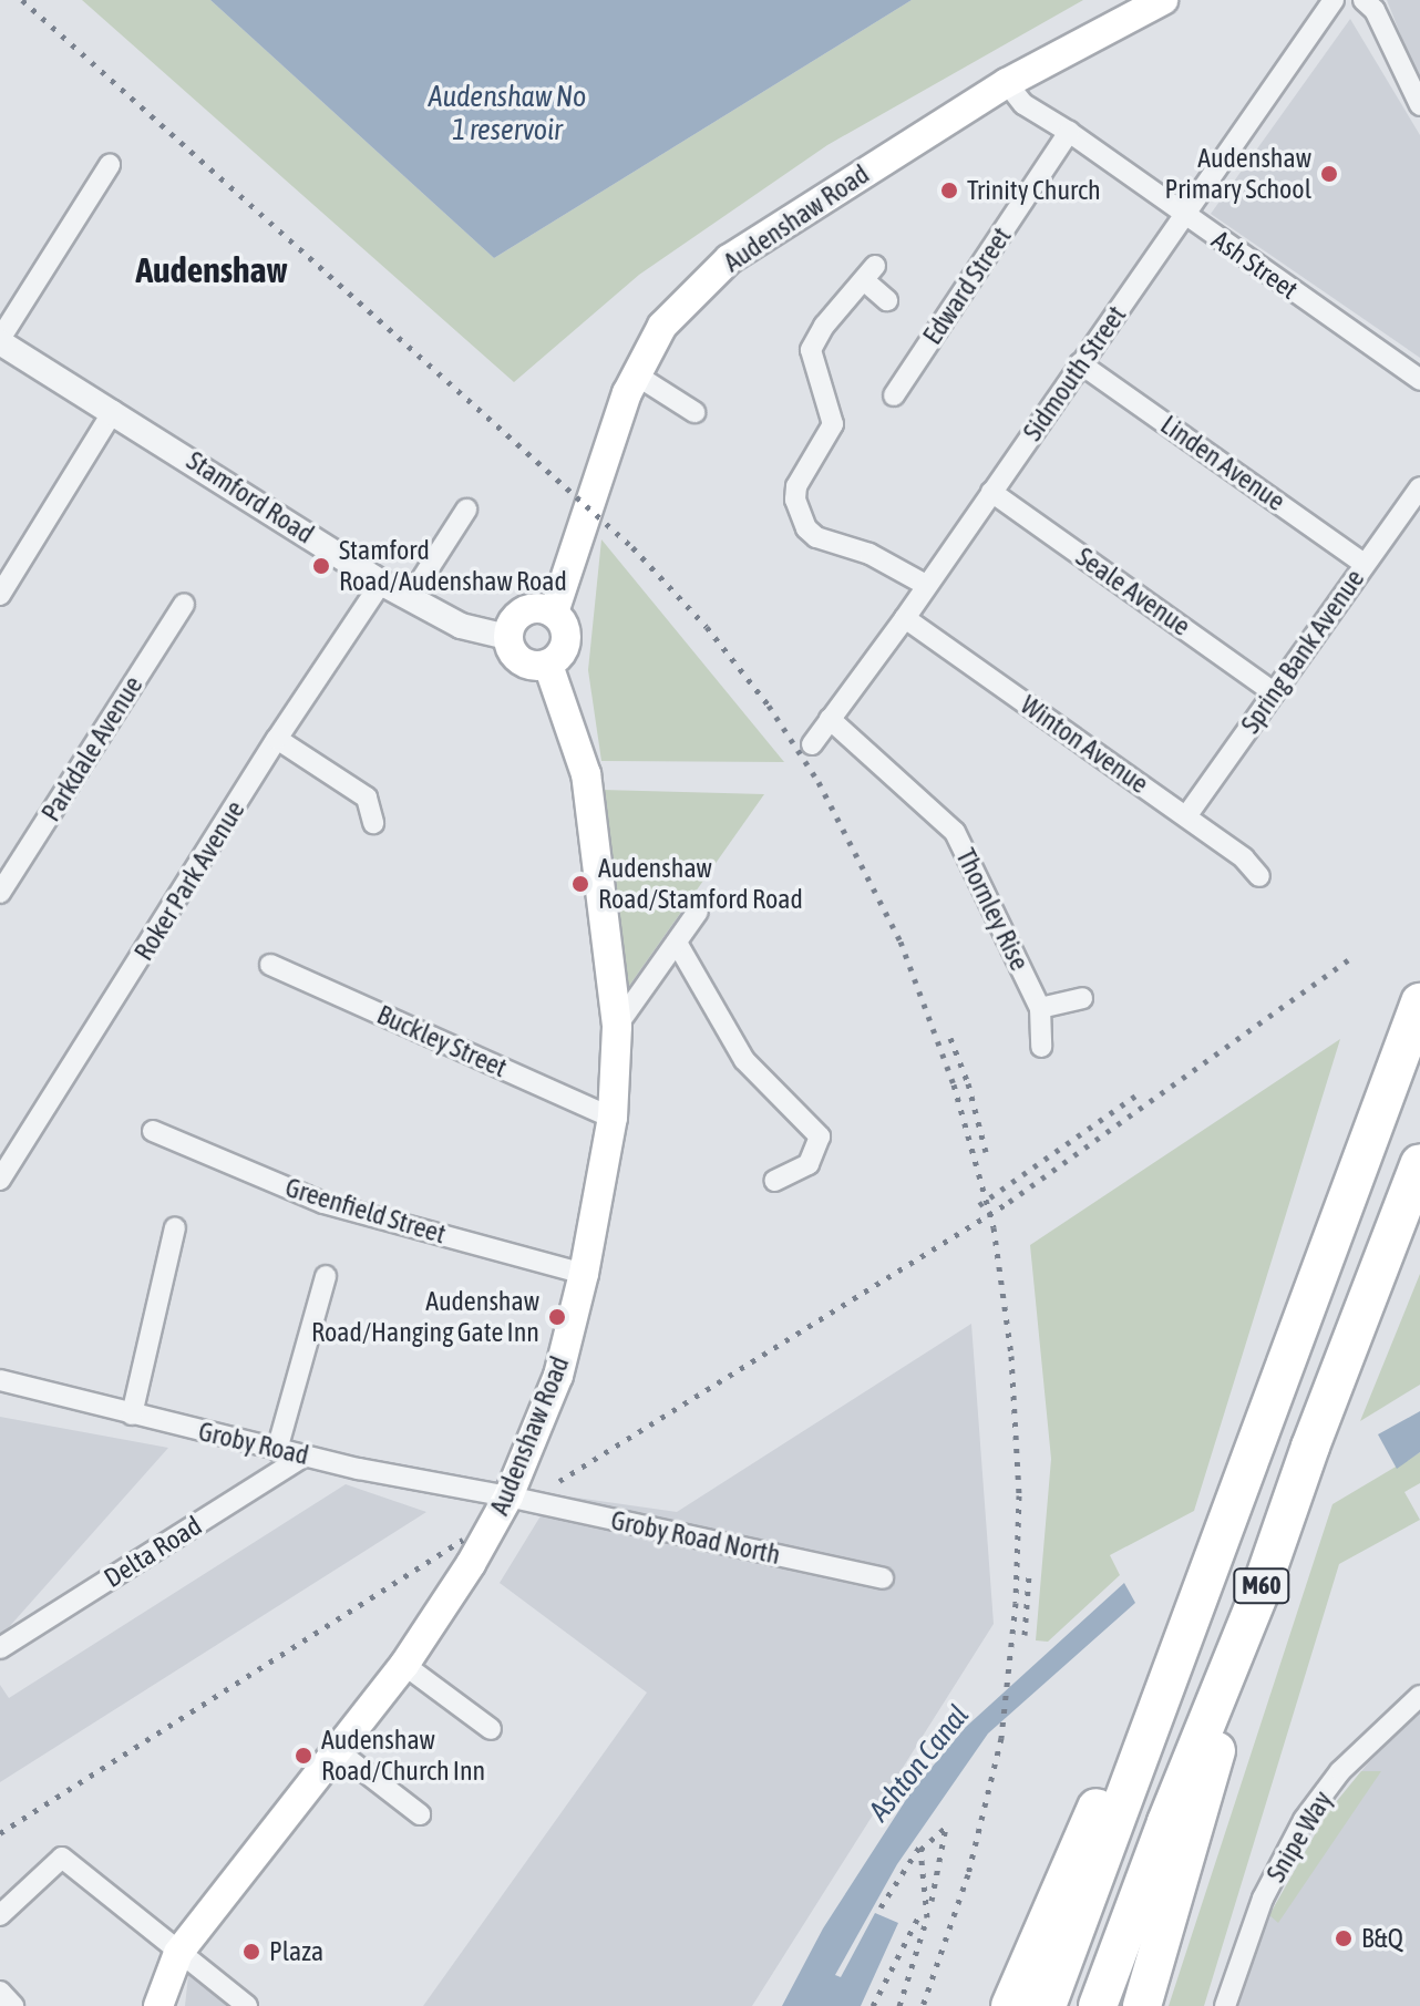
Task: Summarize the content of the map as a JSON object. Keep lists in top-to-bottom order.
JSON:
{
  "streets": {
    "highway": ["M60"],
    "main road": ["Audenshaw Road"],
    "street": [
      "Ash Street",
      "Edward Street",
      "Sidmouth Street",
      "Linden Avenue",
      "Stamford Road",
      "Seale Avenue",
      "Spring Bank Avenue",
      "Winton Avenue",
      "Parkdale Avenue",
      "Roker Park Avenue",
      "Thornley Rise",
      "Buckley Street",
      "Greenfield Street",
      "Groby Road",
      "Groby Road North",
      "Delta Road",
      "Snipe Way"
    ]
  },
  "crossings": [
    ["Audenshaw Road", "Ash Street"],
    ["Audenshaw Road", "Stamford Road"],
    ["Audenshaw Road", "Buckley Street"],
    ["Audenshaw Road", "Greenfield Street"],
    ["Audenshaw Road", "Groby Road"],
    ["Audenshaw Road", "Groby Road North"],
    ["Ash Street", "Edward Street"],
    ["Ash Street", "Sidmouth Street"],
    ["Sidmouth Street", "Linden Avenue"],
    ["Sidmouth Street", "Seale Avenue"],
    ["Sidmouth Street", "Winton Avenue"],
    ["Sidmouth Street", "Thornley Rise"],
    ["Linden Avenue", "Spring Bank Avenue"],
    ["Stamford Road", "Roker Park Avenue"],
    ["Seale Avenue", "Spring Bank Avenue"],
    ["Spring Bank Avenue", "Winton Avenue"],
    ["Groby Road", "Groby Road North"],
    ["Groby Road", "Delta Road"]
  ],
  "districts": ["Audenshaw"],
  "water": ["Audenshaw No 1 reservoir", "Ashton Canal"],
  "places": [
    "Audenshaw Primary School",
    "Trinity Church",
    "Stamford Road/Audenshaw Road",
    "Audenshaw Road/Stamford Road",
    "Audenshaw Road/Hanging Gate Inn",
    "Audenshaw Road/Church Inn",
    "B&Q",
    "Plaza"
  ]
}
